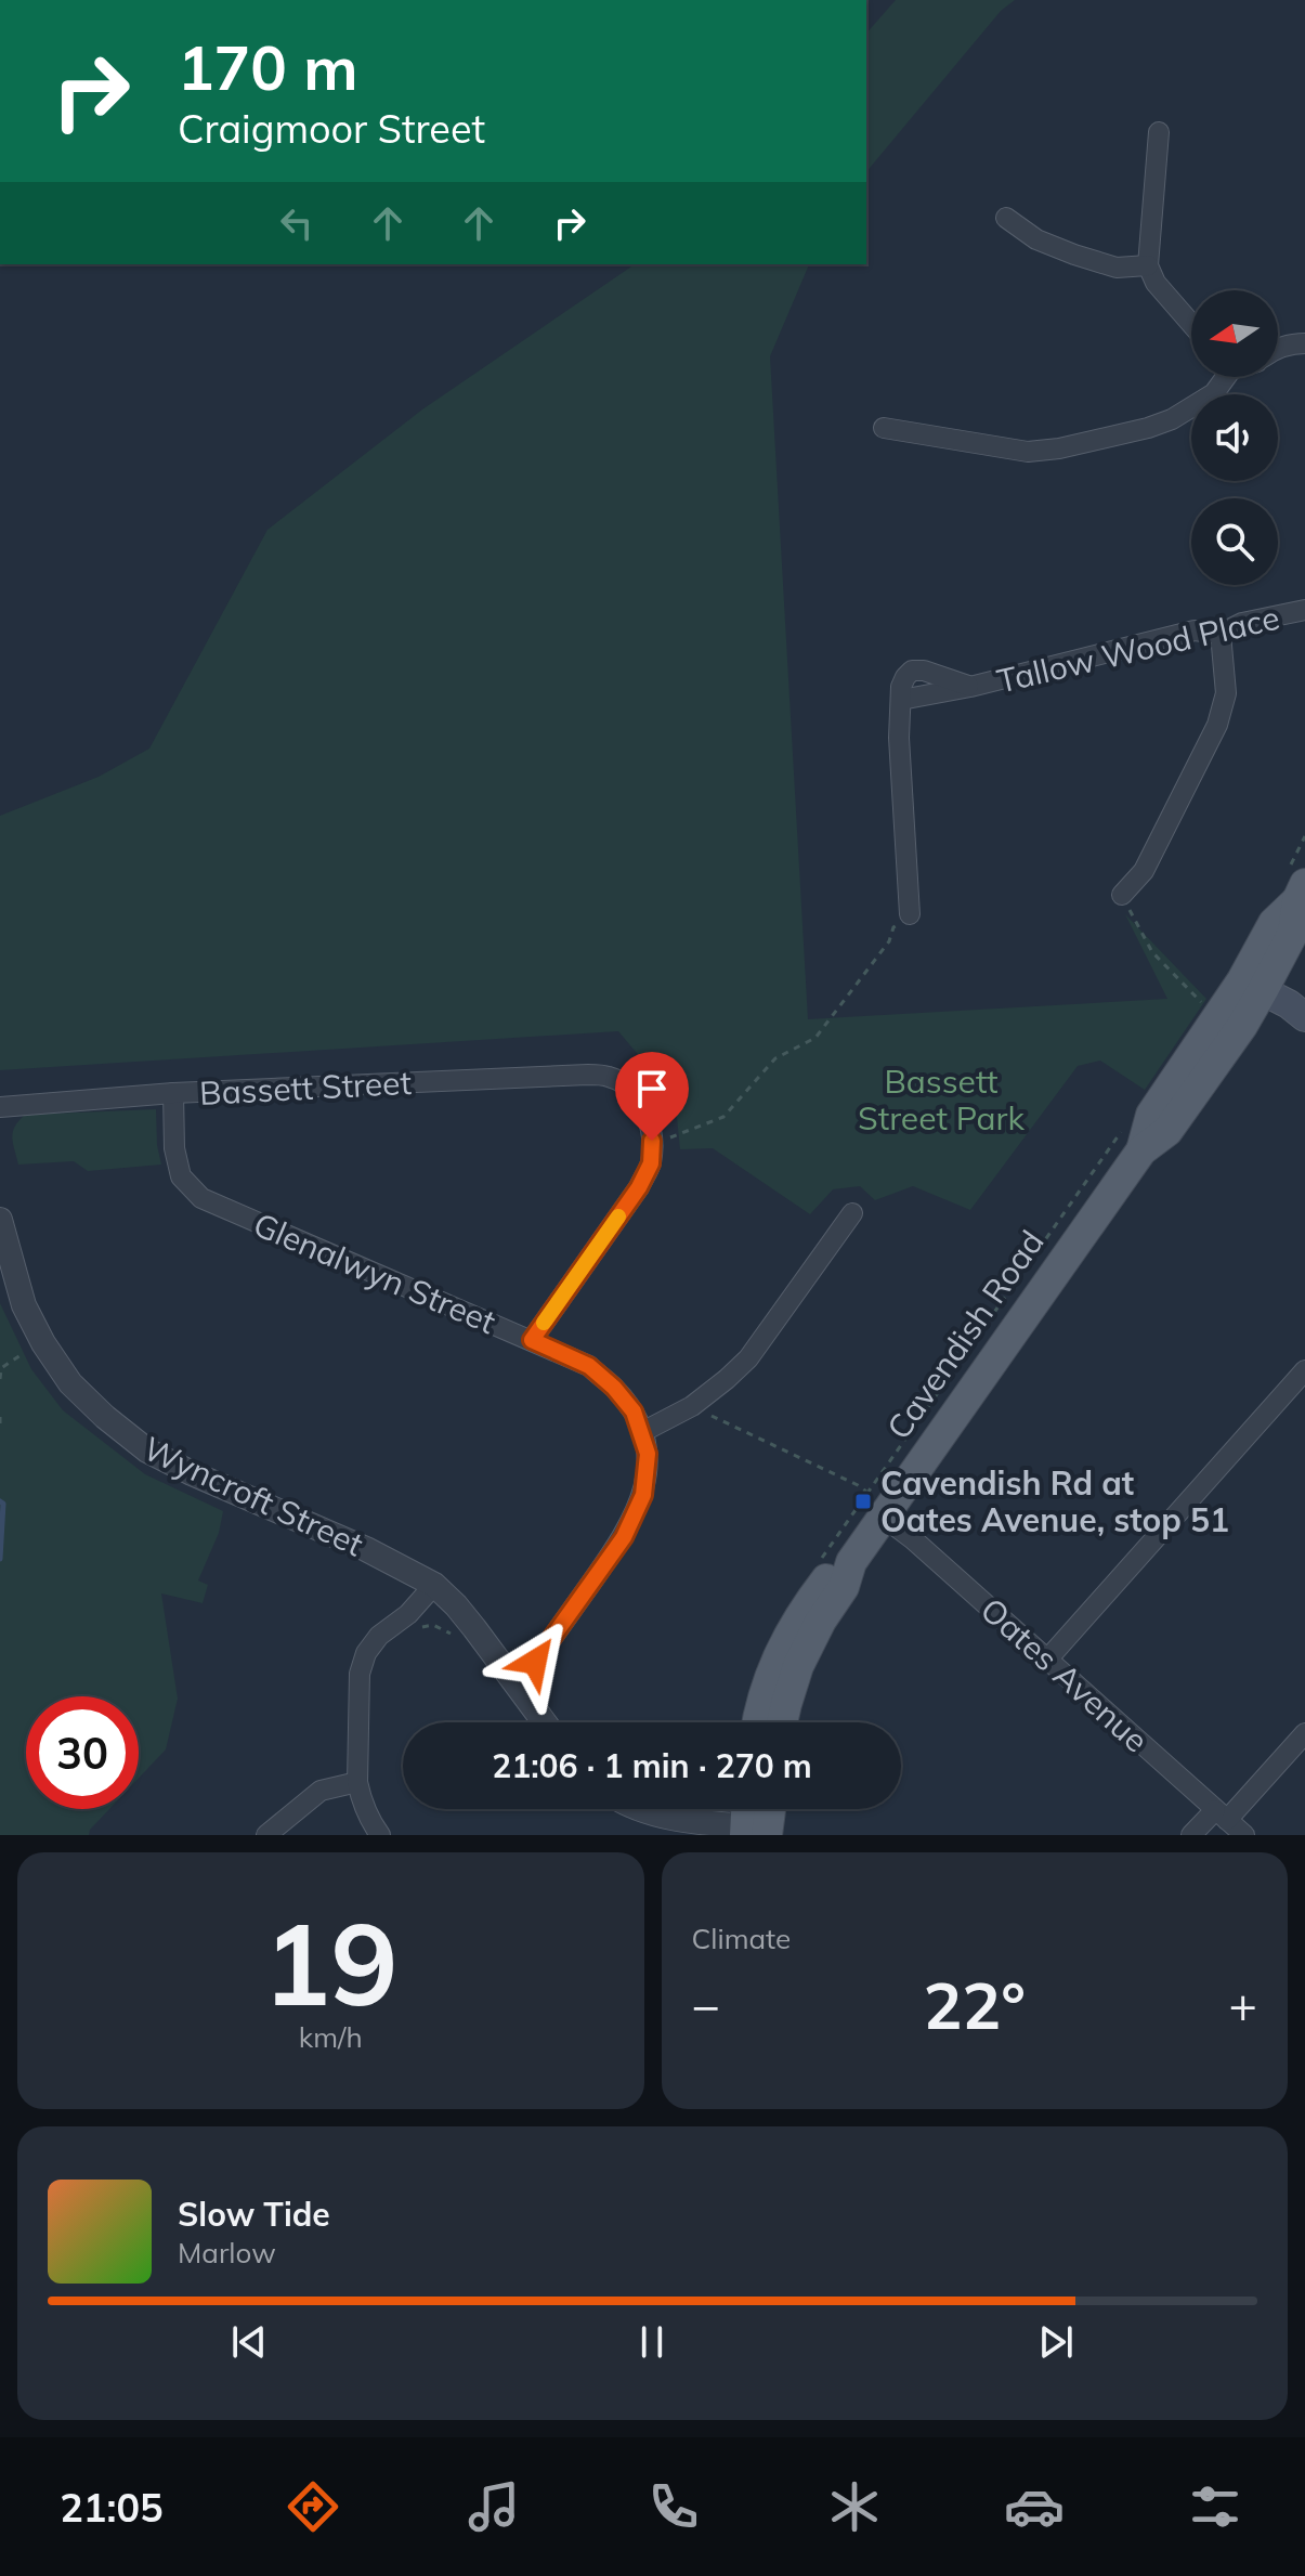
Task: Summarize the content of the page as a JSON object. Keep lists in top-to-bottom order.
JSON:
{
  "streets": {
    "main road": ["Cavendish Road"],
    "street": [
      "Tallow Wood Place",
      "Bassett Street",
      "Glenalwyn Street",
      "Wyncroft Street",
      "Oates Avenue"
    ]
  },
  "crossings": [
    ["Bassett Street", "Glenalwyn Street"],
    ["Glenalwyn Street", "Wyncroft Street"],
    ["Cavendish Road", "Oates Avenue"]
  ],
  "parks": ["Bassett Street Park"],
  "places": {
    "transit": ["Cavendish Rd at Oates Avenue, stop 51"]
  },
  "north": "left",
  "page": {
    "turn": ["170 m", "Craigmoor Street"],
    "limit": "30",
    "trip": "21:06 · 1 min · 270 m",
    "tile": [
      ["19", "km/h"],
      "Climate"
    ],
    "heat": ["−", "22°", "+"],
    "song": ["Slow Tide", "Marlow"],
    "tabs": "21:05"
  }
}
